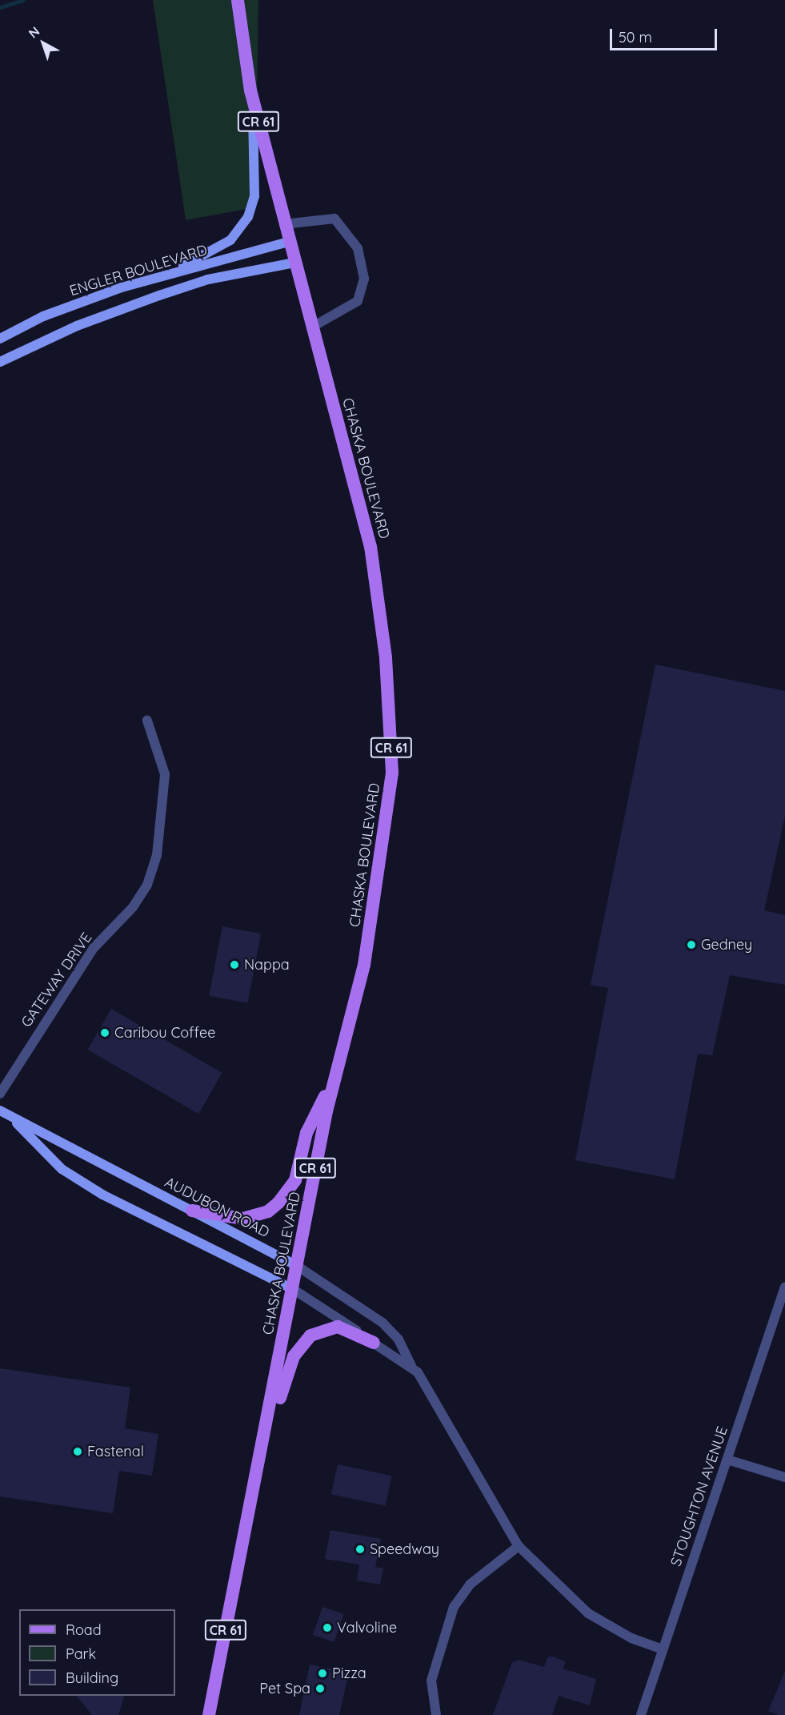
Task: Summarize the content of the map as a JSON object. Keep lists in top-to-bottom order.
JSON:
{
  "streets": {
    "main road": [
      "CR 61",
      "ENGLER BOULEVARD",
      "CHASKA BOULEVARD",
      "AUDUBON ROAD"
    ],
    "street": ["GATEWAY DRIVE", "STOUGHTON AVENUE"]
  },
  "crossings": [
    ["ENGLER BOULEVARD", "CHASKA BOULEVARD"],
    ["CHASKA BOULEVARD", "AUDUBON ROAD"],
    ["AUDUBON ROAD", "STOUGHTON AVENUE"]
  ],
  "places": [
    "Gedney",
    "Nappa",
    "Caribou Coffee",
    "Fastenal",
    "Speedway",
    "Valvoline",
    "Pizza",
    "Pet Spa"
  ],
  "legend": ["Road", "Park", "Building"],
  "scale_bar": "50 m",
  "north": "top left"
}
